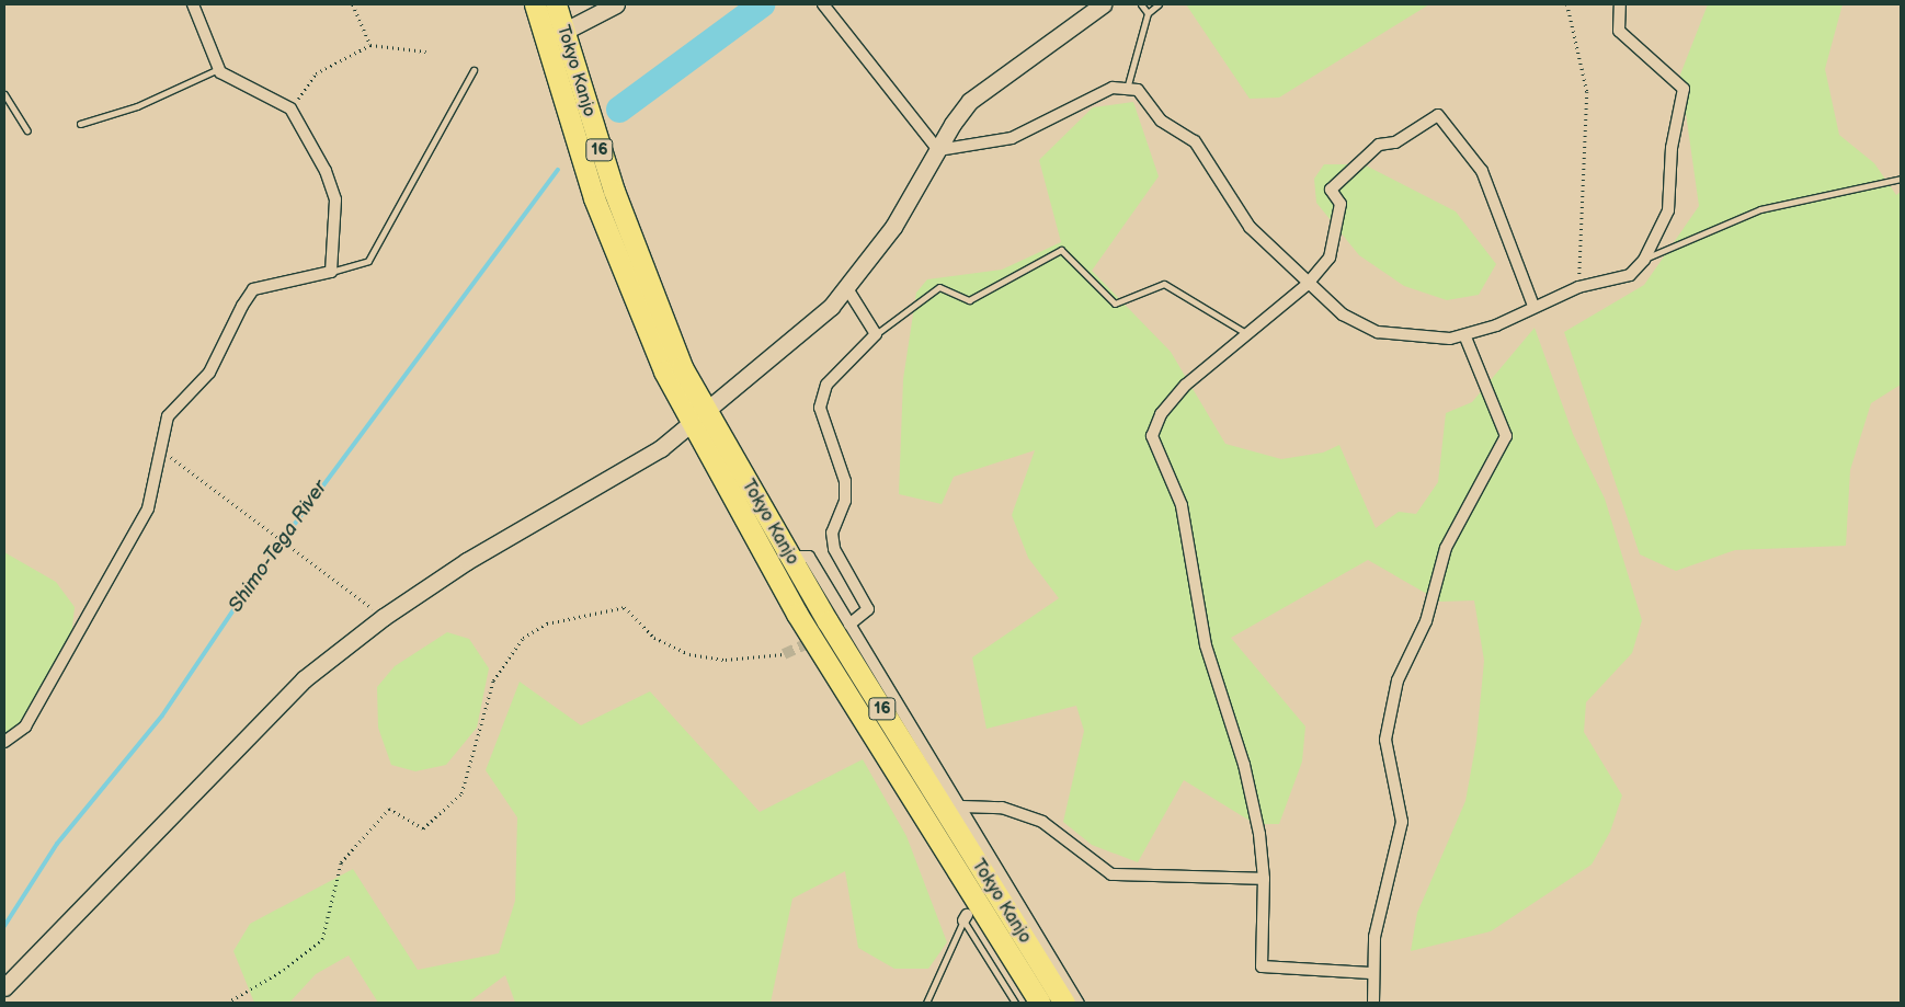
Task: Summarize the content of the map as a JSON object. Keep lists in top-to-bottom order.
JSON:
{
  "streets": {
    "highway": ["Tokyo Kanjo", "16"]
  },
  "water": ["Shimo-Tega River"]
}
